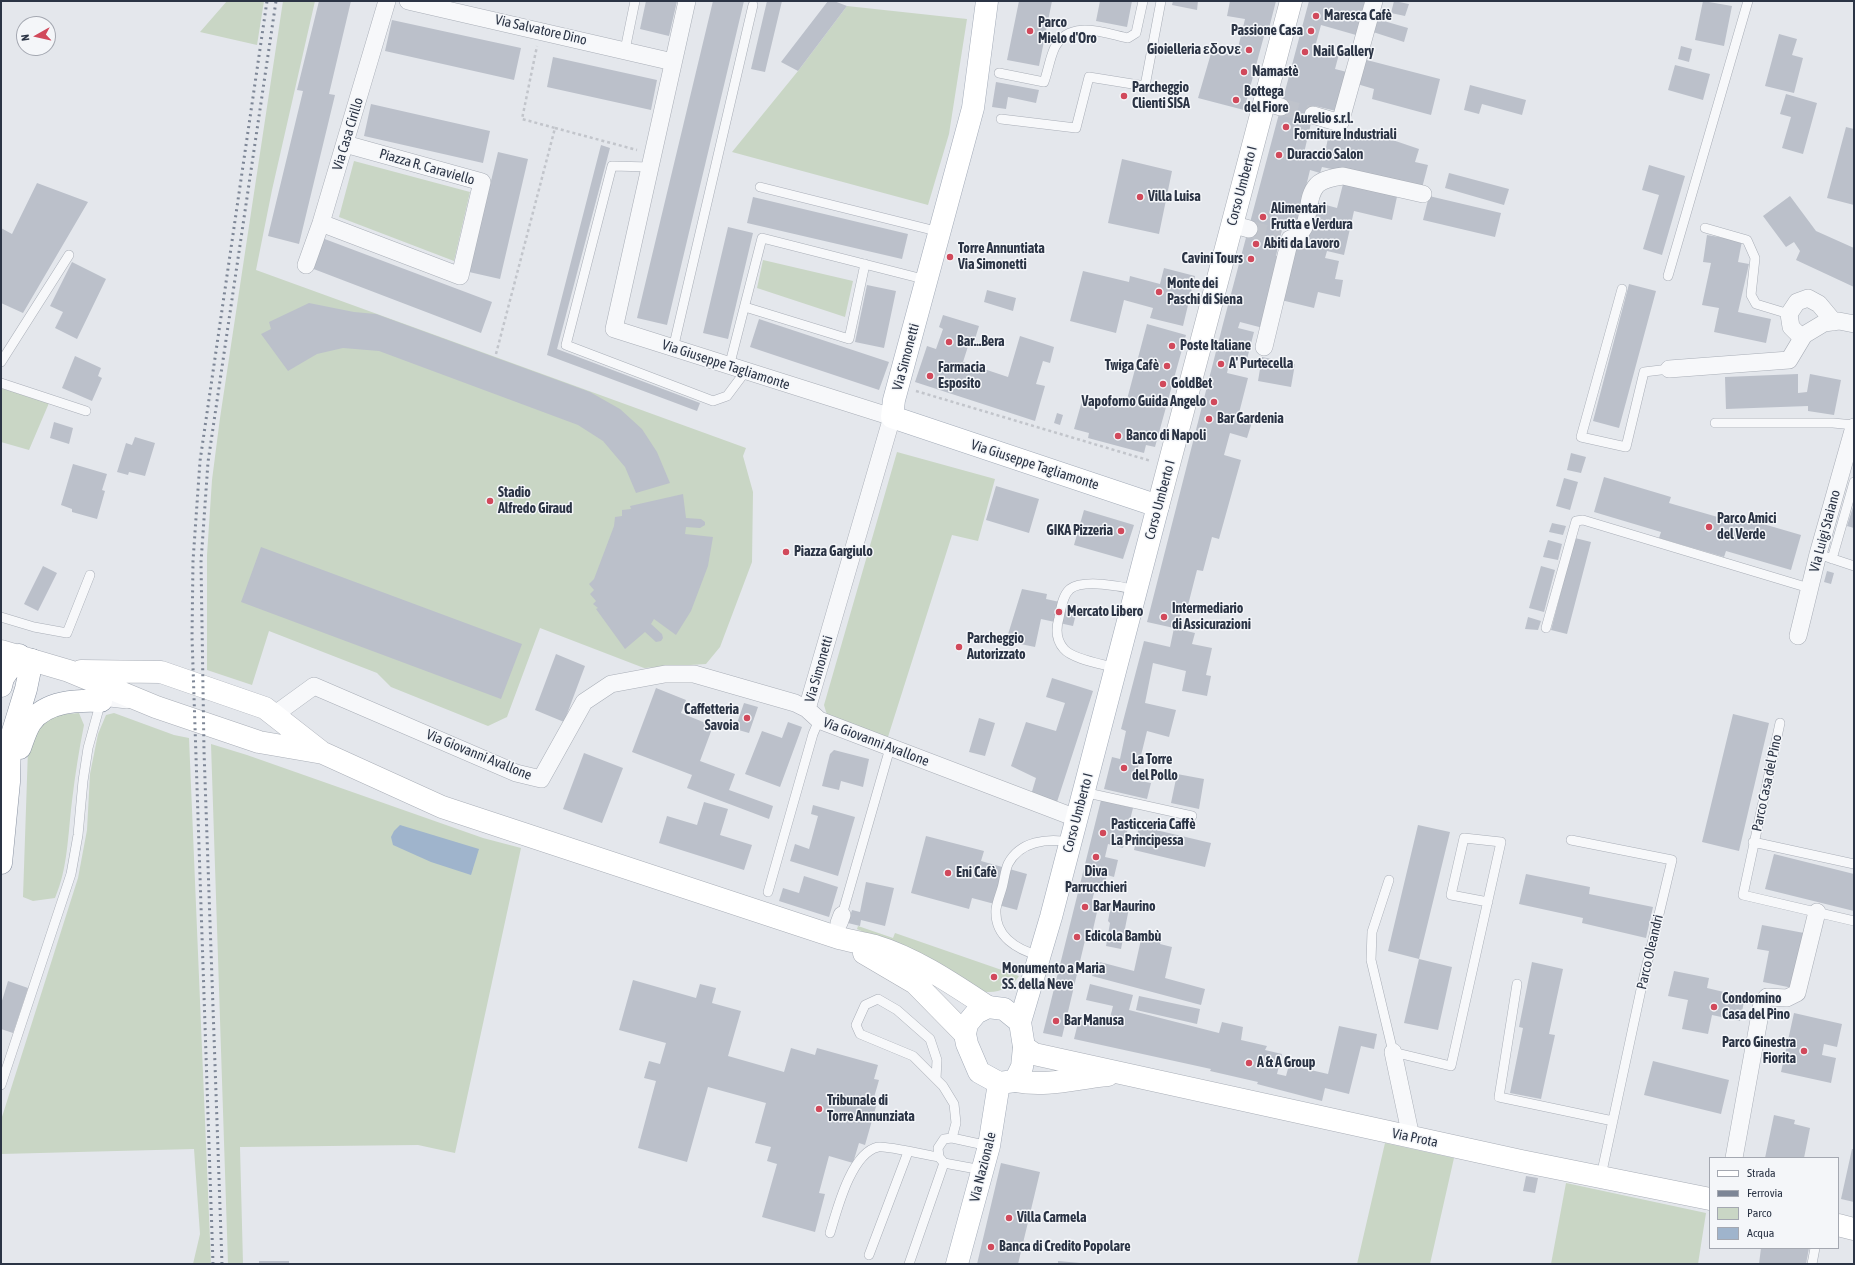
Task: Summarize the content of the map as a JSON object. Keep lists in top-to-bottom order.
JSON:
{
  "streets": {
    "main road": [
      "Corso Umberto I",
      "Via Simonetti",
      "Via Giuseppe Tagliamonte",
      "Via Prota",
      "Via Nazionale"
    ],
    "street": [
      "Via Salvatore Dino",
      "Via Casa Cirillo",
      "Piazza R. Caraviello",
      "Via Luigi Staiano",
      "Via Giovanni Avallone"
    ],
    "lane": ["Parco Casa del Pino", "Parco Oleandri"]
  },
  "crossings": [
    ["Via Salvatore Dino", "Via Giuseppe Tagliamonte"],
    ["Via Casa Cirillo", "Piazza R. Caraviello"],
    ["Corso Umberto I", "Via Giuseppe Tagliamonte"],
    ["Corso Umberto I", "Via Giovanni Avallone"],
    ["Corso Umberto I", "Via Prota"],
    ["Corso Umberto I", "Via Nazionale"],
    ["Via Simonetti", "Via Giuseppe Tagliamonte"],
    ["Via Simonetti", "Via Giovanni Avallone"],
    ["Parco Oleandri", "Via Prota"],
    ["Via Prota", "Via Nazionale"]
  ],
  "places": [
    "Maresca Cafè",
    "Parco Mielo d'Oro",
    "Passione Casa",
    "Gioielleria εδονε",
    "Nail Gallery",
    "Namastè",
    "Parcheggio Clienti SISA",
    "Bottega del Fiore",
    "Aurelio s.r.l. Forniture Industriali",
    "Duraccio Salon",
    "Villa Luisa",
    "Alimentari Frutta e Verdura",
    "Abiti da Lavoro",
    "Torre Annuntiata Via Simonetti",
    "Cavini Tours",
    "Monte dei Paschi di Siena",
    "Bar...Bera",
    "Poste Italiane",
    "A' Purtecella",
    "Twiga Cafè",
    "Farmacia Esposito",
    "GoldBet",
    "Vapoforno Guida Angelo",
    "Bar Gardenia",
    "Banco di Napoli",
    "Stadio Alfredo Giraud",
    "Parco Amici del Verde",
    "GIKA Pizzeria",
    "Piazza Gargiulo",
    "Mercato Libero",
    "Intermediario di Assicurazioni",
    "Parcheggio Autorizzato",
    "Caffetteria Savoia",
    "La Torre del Pollo",
    "Pasticceria Caffè La Principessa",
    "Diva Parrucchieri",
    "Eni Cafè",
    "Bar Maurino",
    "Edicola Bambù",
    "Monumento a Maria SS. della Neve",
    "Condomino Casa del Pino",
    "Bar Manusa",
    "Parco Ginestra Fiorita",
    "A & A Group",
    "Tribunale di Torre Annunziata",
    "Villa Carmela",
    "Banca di Credito Popolare"
  ],
  "legend": [
    "Strada",
    "Ferrovia",
    "Parco",
    "Acqua"
  ],
  "north": "left"
}
